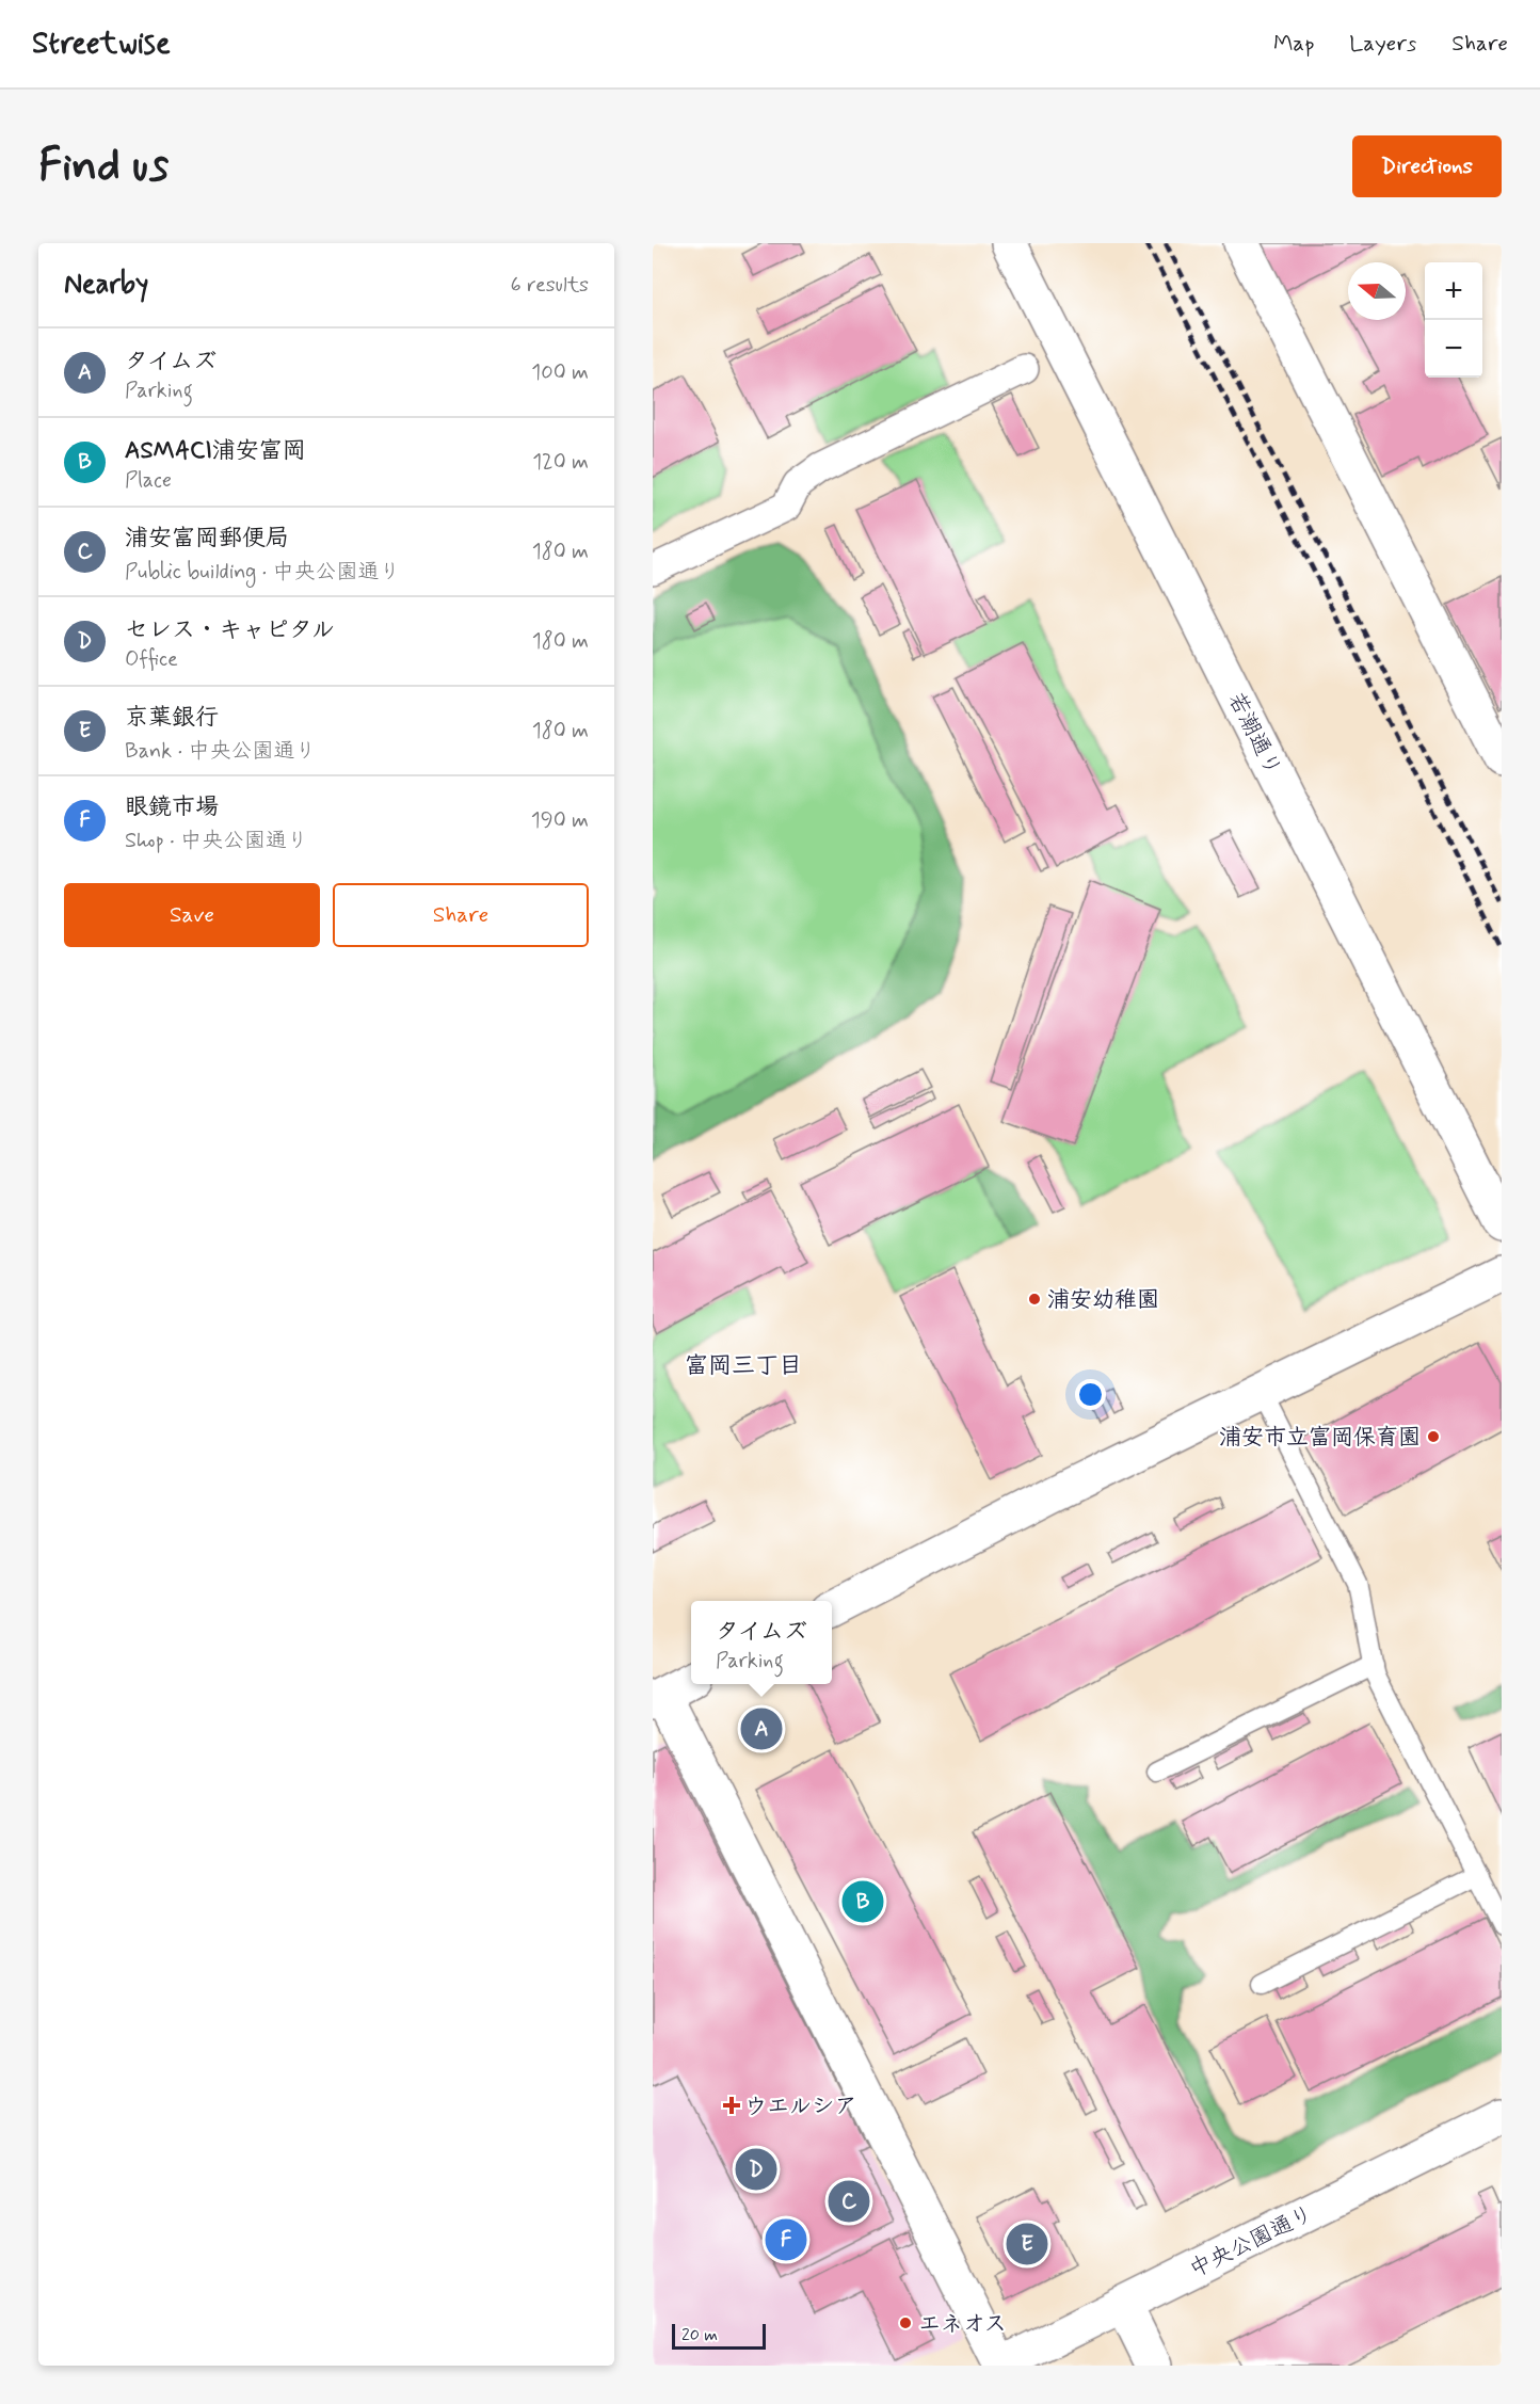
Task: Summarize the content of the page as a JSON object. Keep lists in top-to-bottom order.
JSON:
{
  "streets": {
    "street": ["若潮通り", "中央公園通り"]
  },
  "districts": ["富岡三丁目"],
  "places": {
    "other": ["浦安幼稚園", "浦安市立富岡保育園", "エネオス"],
    "health": ["ウエルシア"]
  },
  "scale_bar": "20 m",
  "north": "left",
  "page": {
    "header": "Streetwise",
    "nav": ["Map", "Layers", "Share"],
    "buttons": [
      "Directions",
      ["Save", "Share"]
    ],
    "title": "Find us",
    "heading": ["Nearby", "6 results"],
    "map_buttons": ["+", "−"],
    "list": [
      {
        "mark": "A",
        "name": "タイムズ",
        "note": "Parking",
        "value": "100 m"
      },
      {
        "mark": "B",
        "name": "ASMACI浦安富岡",
        "note": "Place",
        "value": "120 m"
      },
      {
        "mark": "C",
        "name": "浦安富岡郵便局",
        "note": "Public building · 中央公園通り",
        "value": "180 m"
      },
      {
        "mark": "D",
        "name": "セレス・キャピタル",
        "note": "Office",
        "value": "180 m"
      },
      {
        "mark": "E",
        "name": "京葉銀行",
        "note": "Bank · 中央公園通り",
        "value": "180 m"
      },
      {
        "mark": "F",
        "name": "眼鏡市場",
        "note": "Shop · 中央公園通り",
        "value": "190 m"
      }
    ],
    "popup": ["タイムズ", "Parking"],
    "pins": [
      "A",
      "B",
      "D",
      "C",
      "F",
      "E"
    ],
    "scale": "20 m"
  }
}
